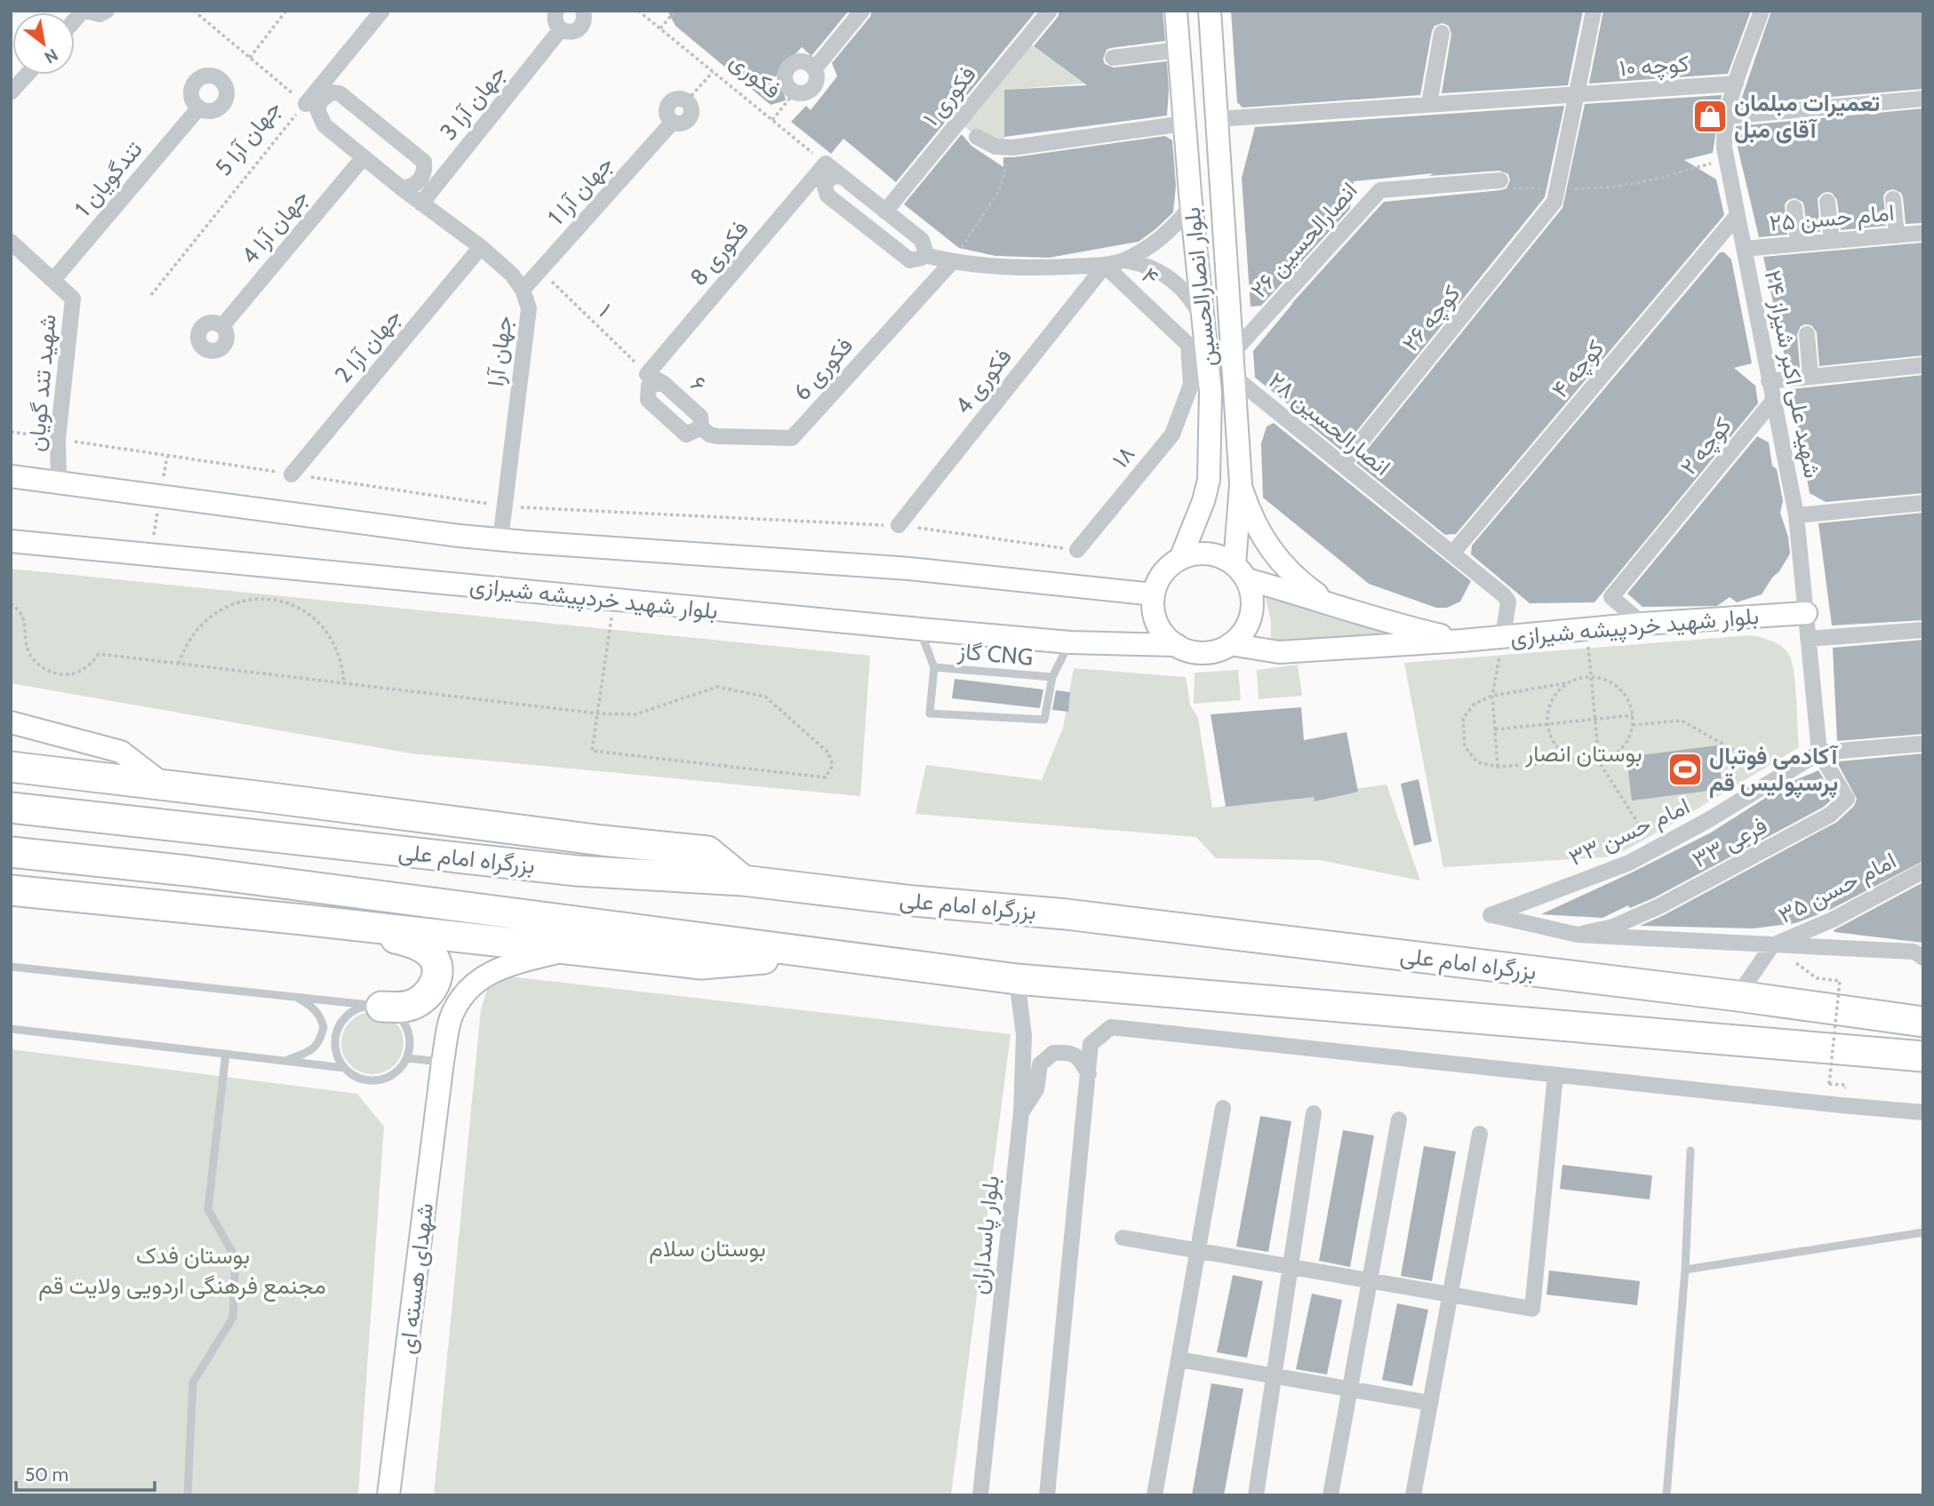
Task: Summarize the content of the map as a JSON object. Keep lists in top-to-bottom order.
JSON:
{
  "streets": {
    "highway": ["بزرگراه امام علی"],
    "street": [
      "کوچه ۱۰",
      "فکوری ۱",
      "جهان آرا 3",
      "جهان آرا 5",
      "تندگویان 1",
      "جهان آرا 1",
      "امام حسن ۲۵",
      "جهان آرا 4",
      "انصارالحسین ۲۶",
      "فکوری 8",
      "۴",
      "بلوار انصارالحسین",
      "کوچه ۲۶",
      "جهان آرا 2",
      "جهان آرا",
      "فکوری 6",
      "کوچه ۴",
      "شهید علی اکبر شیراز ۲۴",
      "فکوری 4",
      "شهید تند گویان",
      "۶",
      "انصارالحسین ۲۸",
      "کوچه ۲",
      "۱۸",
      "بلوار شهید خردپیشه شیرازی",
      "امام حسن ۳۳",
      "فرعی ۳۳",
      "امام حسن ۳۵",
      "بلوار پاسداران",
      "شهدای هسته ای"
    ],
    "lane": ["گاز CNG"],
    "path": ["فکوری", "۱"]
  },
  "crossings": [
    ["کوچه ۱۰", "بلوار انصارالحسین"],
    ["کوچه ۱۰", "شهید علی اکبر شیراز ۲۴"],
    ["فکوری", "فکوری 8"],
    ["جهان آرا 3", "جهان آرا"],
    ["تندگویان 1", "شهید تند گویان"],
    ["جهان آرا 1", "۱"],
    ["جهان آرا 1", "جهان آرا"],
    ["امام حسن ۲۵", "شهید علی اکبر شیراز ۲۴"],
    ["جهان آرا 4", "جهان آرا"],
    ["انصارالحسین ۲۶", "بلوار انصارالحسین"],
    ["انصارالحسین ۲۶", "انصارالحسین ۲۸"],
    ["فکوری 8", "۱"],
    ["۴", "فکوری 4"],
    ["۴", "۱۸"],
    ["بلوار انصارالحسین", "انصارالحسین ۲۸"],
    ["بلوار انصارالحسین", "بلوار شهید خردپیشه شیرازی"],
    ["کوچه ۲۶", "انصارالحسین ۲۸"],
    ["جهان آرا 2", "جهان آرا"],
    ["جهان آرا", "بلوار شهید خردپیشه شیرازی"],
    ["فکوری 6", "۶"],
    ["کوچه ۴", "شهید علی اکبر شیراز ۲۴"],
    ["کوچه ۴", "انصارالحسین ۲۸"],
    ["شهید علی اکبر شیراز ۲۴", "کوچه ۲"],
    ["شهید علی اکبر شیراز ۲۴", "بلوار شهید خردپیشه شیرازی"],
    ["شهید علی اکبر شیراز ۲۴", "امام حسن ۳۳"],
    ["شهید علی اکبر شیراز ۲۴", "فرعی ۳۳"],
    ["شهید تند گویان", "بلوار شهید خردپیشه شیرازی"],
    ["انصارالحسین ۲۸", "بلوار شهید خردپیشه شیرازی"],
    ["کوچه ۲", "بلوار شهید خردپیشه شیرازی"],
    ["امام حسن ۳۳", "فرعی ۳۳"],
    ["بزرگراه امام علی", "بلوار پاسداران"]
  ],
  "parks": [
    "بوستان انصار",
    "بوستان سلام",
    "بوستان فدک",
    "مجنمع فرهنگی اردویی ولایت قم"
  ],
  "places": {
    "shop": ["تعمیرات مبلمان آقای مبل"],
    "sports": ["آکادمی فوتبال پرسپولیس قم"]
  },
  "scale_bar": "50 m",
  "north": "bottom right"
}
